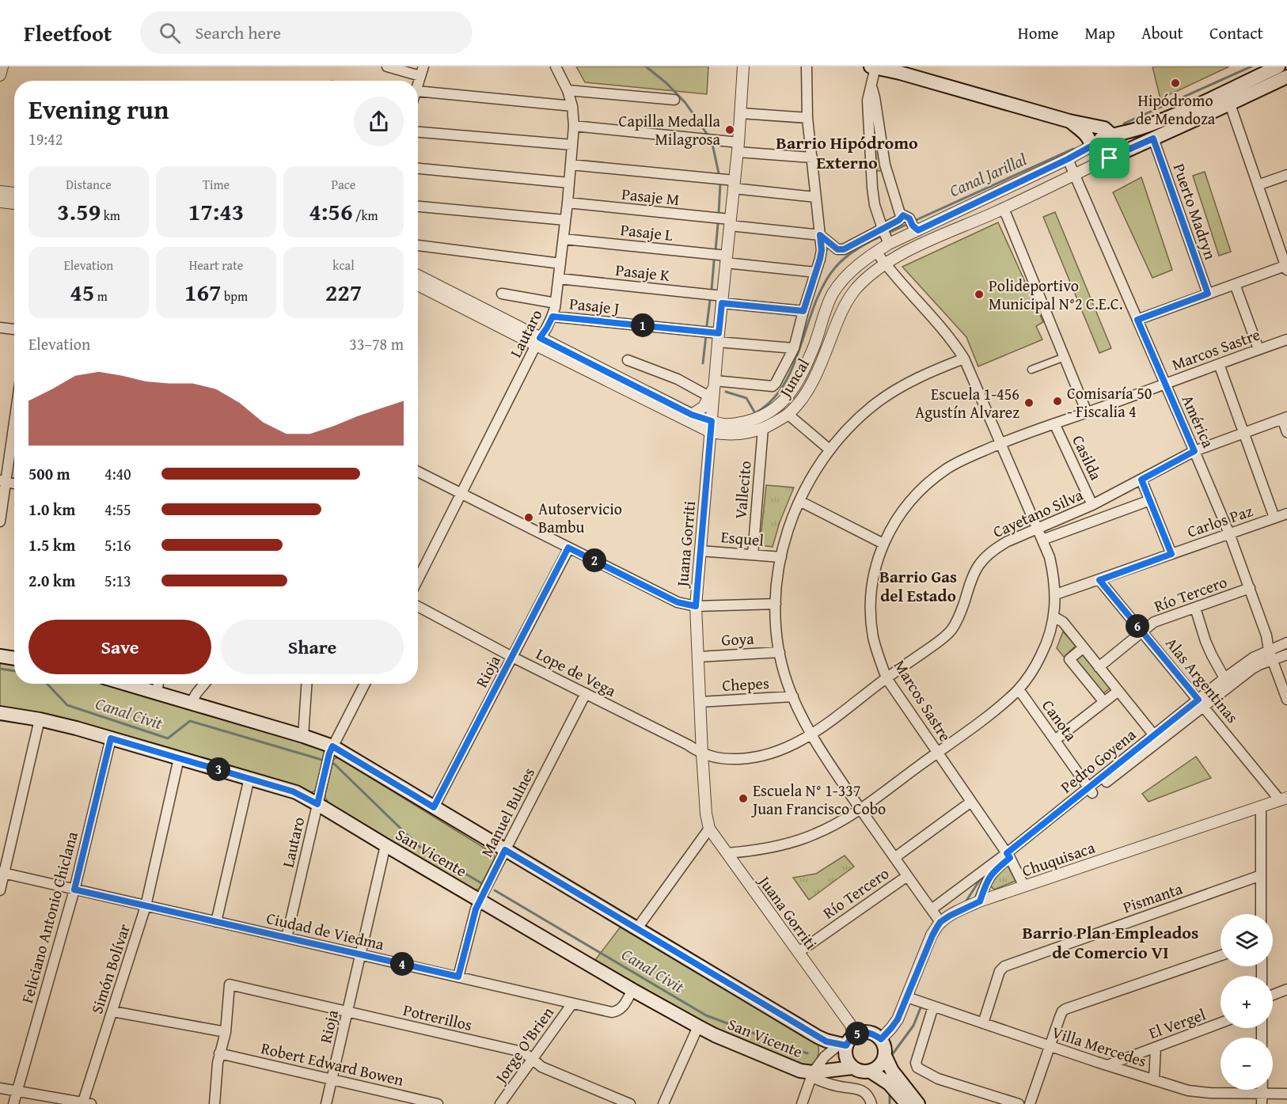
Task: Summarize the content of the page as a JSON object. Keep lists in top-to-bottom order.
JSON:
{
  "streets": {
    "main road": ["San Vicente"],
    "street": [
      "Pasaje M",
      "Puerto Madryn",
      "Pasaje L",
      "Pasaje K",
      "Pasaje J",
      "Lautaro",
      "Marcos Sastre",
      "Juncal",
      "América",
      "Casilda",
      "Vallecito",
      "Cayetano Silva",
      "Carlos Paz",
      "Esquel",
      "Juana Gorriti",
      "Río Tercero",
      "Goya",
      "Rioja",
      "Lope de Vega",
      "Alas Argentinas",
      "Chepes",
      "Canota",
      "Pedro Goyena",
      "Manuel Bulnes",
      "Chuquisaca",
      "Pismanta",
      "Feliciano Antonio Chiclana",
      "Ciudad de Viedma",
      "Simón Bolívar",
      "Potrerillos",
      "El Vergel",
      "Jorge O'Brien",
      "Villa Mercedes",
      "Robert Edward Bowen"
    ]
  },
  "crossings": [
    ["Pasaje M", "Lautaro"],
    ["Pasaje M", "Juana Gorriti"],
    ["Pasaje L", "Lautaro"],
    ["Pasaje L", "Juana Gorriti"],
    ["Pasaje K", "Lautaro"],
    ["Pasaje K", "Juana Gorriti"],
    ["Pasaje J", "Lautaro"],
    ["Pasaje J", "Juana Gorriti"],
    ["Lautaro", "Juncal"],
    ["Lautaro", "San Vicente"],
    ["Lautaro", "Ciudad de Viedma"],
    ["Marcos Sastre", "América"],
    ["Marcos Sastre", "Casilda"],
    ["Marcos Sastre", "Cayetano Silva"],
    ["Marcos Sastre", "Río Tercero"],
    ["Marcos Sastre", "Pedro Goyena"],
    ["Marcos Sastre", "Chuquisaca"],
    ["Juncal", "América"],
    ["Juncal", "Vallecito"],
    ["Juncal", "Juana Gorriti"],
    ["América", "Cayetano Silva"],
    ["América", "Carlos Paz"],
    ["América", "Río Tercero"],
    ["América", "Pedro Goyena"],
    ["Casilda", "Cayetano Silva"],
    ["Vallecito", "Esquel"],
    ["Cayetano Silva", "Juana Gorriti"],
    ["Cayetano Silva", "Lope de Vega"],
    ["Carlos Paz", "Alas Argentinas"],
    ["Esquel", "Juana Gorriti"],
    ["Juana Gorriti", "Río Tercero"],
    ["Juana Gorriti", "Goya"],
    ["Juana Gorriti", "Lope de Vega"],
    ["Juana Gorriti", "Chepes"],
    ["Juana Gorriti", "San Vicente"],
    ["Río Tercero", "Alas Argentinas"],
    ["Rioja", "Lope de Vega"],
    ["Rioja", "San Vicente"],
    ["Rioja", "Ciudad de Viedma"],
    ["Rioja", "Potrerillos"],
    ["Rioja", "Robert Edward Bowen"],
    ["Lope de Vega", "Manuel Bulnes"],
    ["Alas Argentinas", "Pedro Goyena"],
    ["Alas Argentinas", "Chuquisaca"],
    ["Canota", "Pedro Goyena"],
    ["Pedro Goyena", "Chuquisaca"],
    ["Manuel Bulnes", "San Vicente"],
    ["Manuel Bulnes", "Ciudad de Viedma"],
    ["San Vicente", "Feliciano Antonio Chiclana"],
    ["San Vicente", "Ciudad de Viedma"],
    ["San Vicente", "Simón Bolívar"],
    ["Pismanta", "Villa Mercedes"],
    ["Feliciano Antonio Chiclana", "Ciudad de Viedma"],
    ["Ciudad de Viedma", "Simón Bolívar"],
    ["Ciudad de Viedma", "Jorge O'Brien"],
    ["Potrerillos", "Jorge O'Brien"],
    ["El Vergel", "Villa Mercedes"]
  ],
  "districts": ["Barrio Hipódromo Externo", "Barrio Gas del Estado", "Barrio Plan Empleados de Comercio VI"],
  "water": ["Canal Jarillal", "Canal Civit"],
  "places": [
    "Hipódromo de Mendoza",
    "Capilla Medalla Milagrosa",
    "Polideportivo Municipal N°2 C.E.C.",
    "Comisaría 50 - Fiscalia 4",
    "Escuela 1-456 Agustín Alvarez",
    "Autoservicio Bambu",
    "Escuela N° 1-337 Juan Francisco Cobo"
  ],
  "page": {
    "header": "Fleetfoot",
    "search": "Search here",
    "nav": [
      "Home",
      "Map",
      "About",
      "Contact"
    ],
    "heading": ["Evening run", "19:42"],
    "stats": [
      ["Distance", "3.59 km"],
      ["Time", "17:43"],
      ["Pace", "4:56 /km"],
      ["Elevation", "45 m"],
      ["Heart rate", "167 bpm"],
      ["kcal", "227"]
    ],
    "pins": [
      "1",
      "2",
      "6",
      "3",
      "4",
      "5"
    ],
    "chart": ["Elevation", "33–78 m"],
    "list": [
      {
        "name": "500 m",
        "note": "4:40"
      },
      {
        "name": "1.0 km",
        "note": "4:55"
      },
      {
        "name": "1.5 km",
        "note": "5:16"
      },
      {
        "name": "2.0 km",
        "note": "5:13"
      }
    ],
    "buttons": ["Save", "Share"],
    "map_buttons": ["+", "−"]
  }
}
